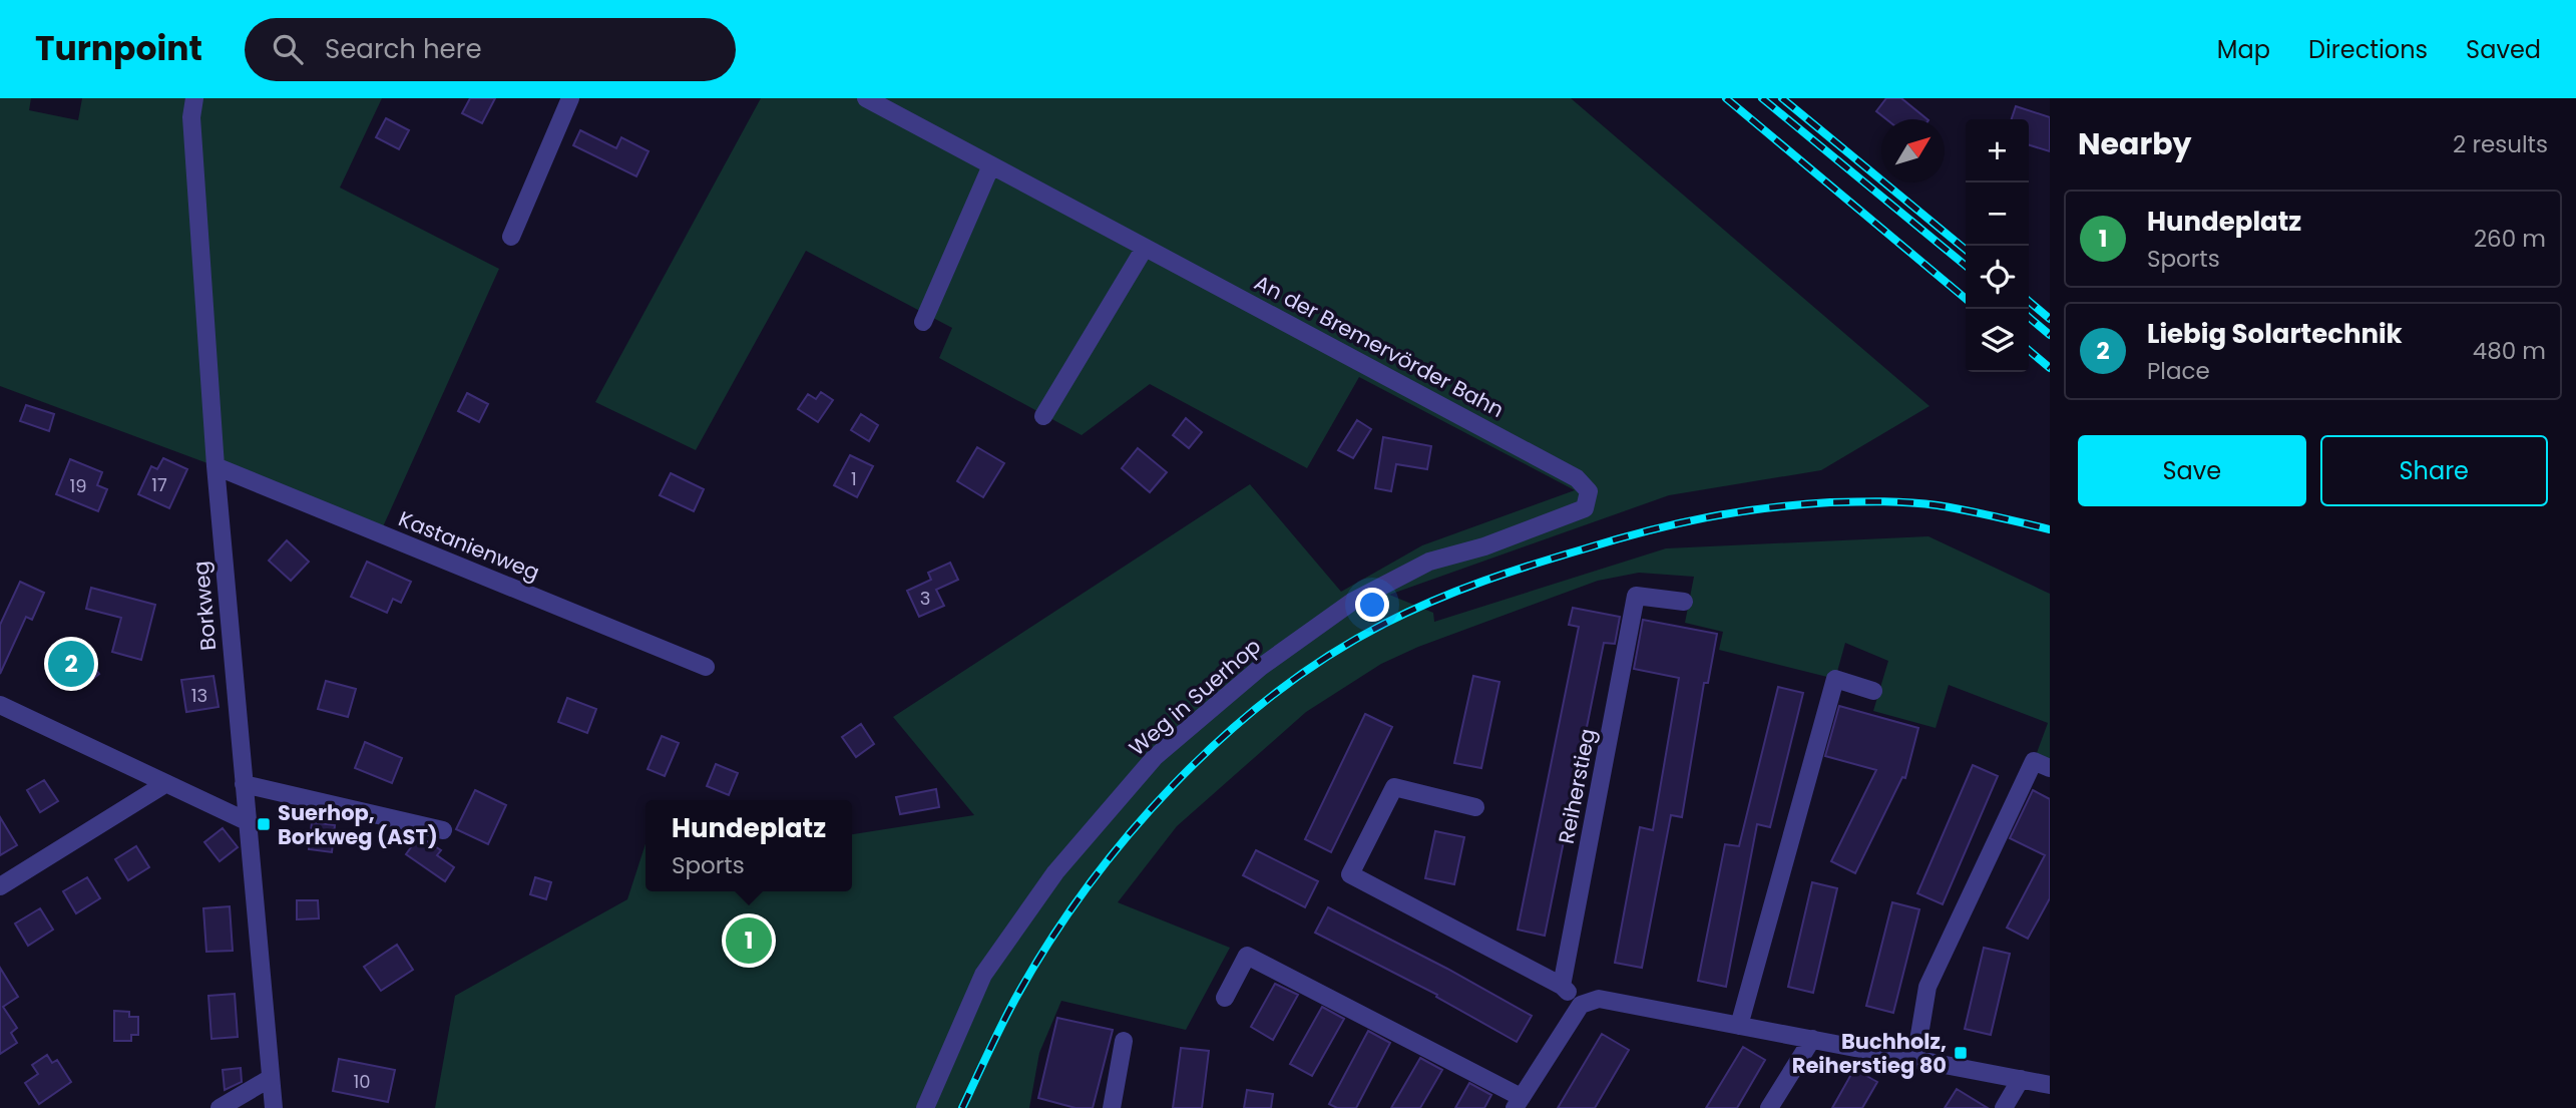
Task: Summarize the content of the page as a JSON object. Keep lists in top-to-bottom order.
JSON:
{
  "streets": {
    "street": [
      "An der Bremervörder Bahn",
      "Kastanienweg",
      "Borkweg",
      "Weg in Suerhop",
      "Reiherstieg"
    ]
  },
  "crossings": [
    ["An der Bremervörder Bahn", "Weg in Suerhop"],
    ["Kastanienweg", "Borkweg"]
  ],
  "places": {
    "transit": ["Suerhop, Borkweg (AST)", "Buchholz, Reiherstieg 80"]
  },
  "house_numbers": [
    "1",
    "17",
    "19",
    "3",
    "13",
    "10"
  ],
  "north": "top right",
  "page": {
    "header": "Turnpoint",
    "search": "Search here",
    "nav": ["Map", "Directions", "Saved"],
    "heading": ["Nearby", "2 results"],
    "map_buttons": ["+", "−"],
    "list": [
      {
        "mark": "1",
        "name": "Hundeplatz",
        "note": "Sports",
        "value": "260 m"
      },
      {
        "mark": "2",
        "name": "Liebig Solartechnik",
        "note": "Place",
        "value": "480 m"
      }
    ],
    "buttons": ["Save", "Share"],
    "pins": ["2", "1"],
    "popup": ["Hundeplatz", "Sports"]
  }
}
